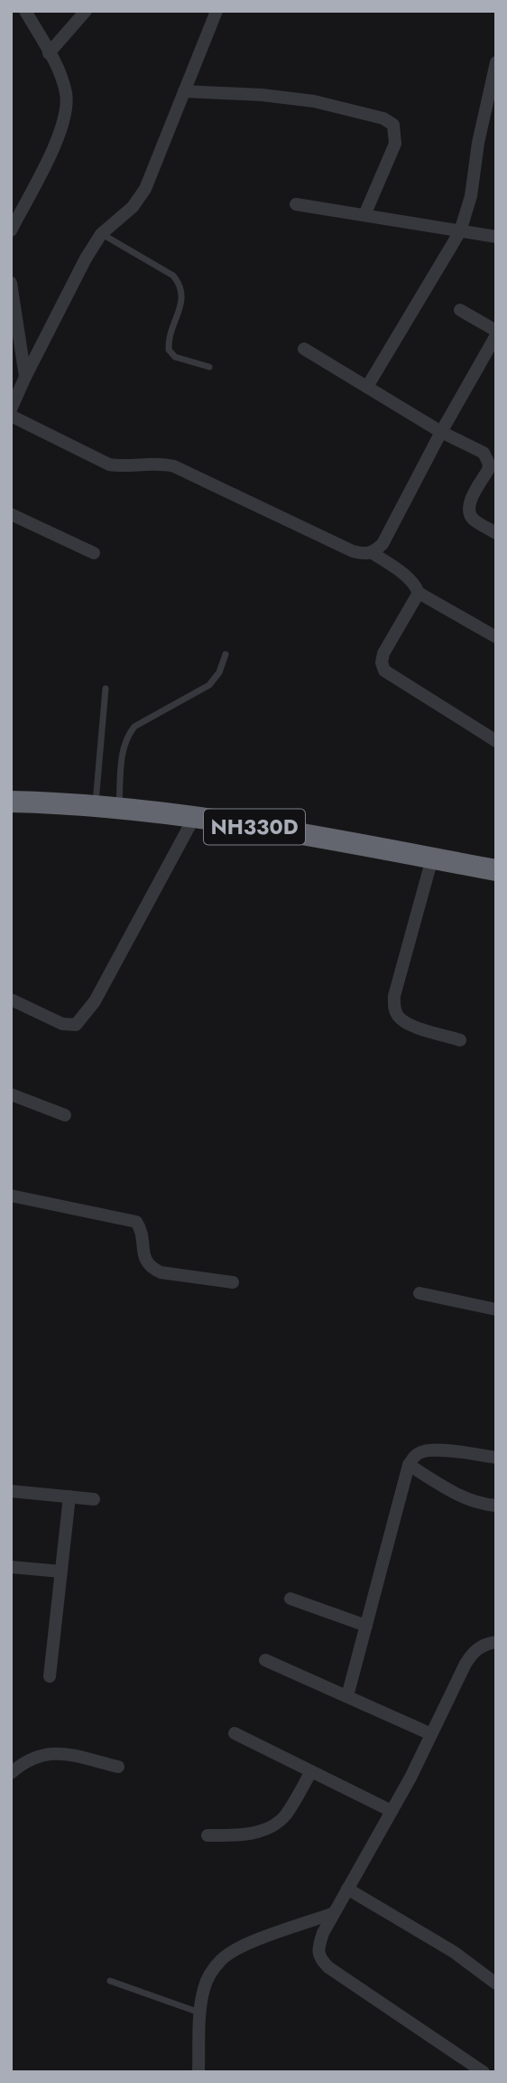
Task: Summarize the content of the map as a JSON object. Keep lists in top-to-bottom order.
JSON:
{
  "streets": {
    "highway": ["NH330D"]
  }
}
